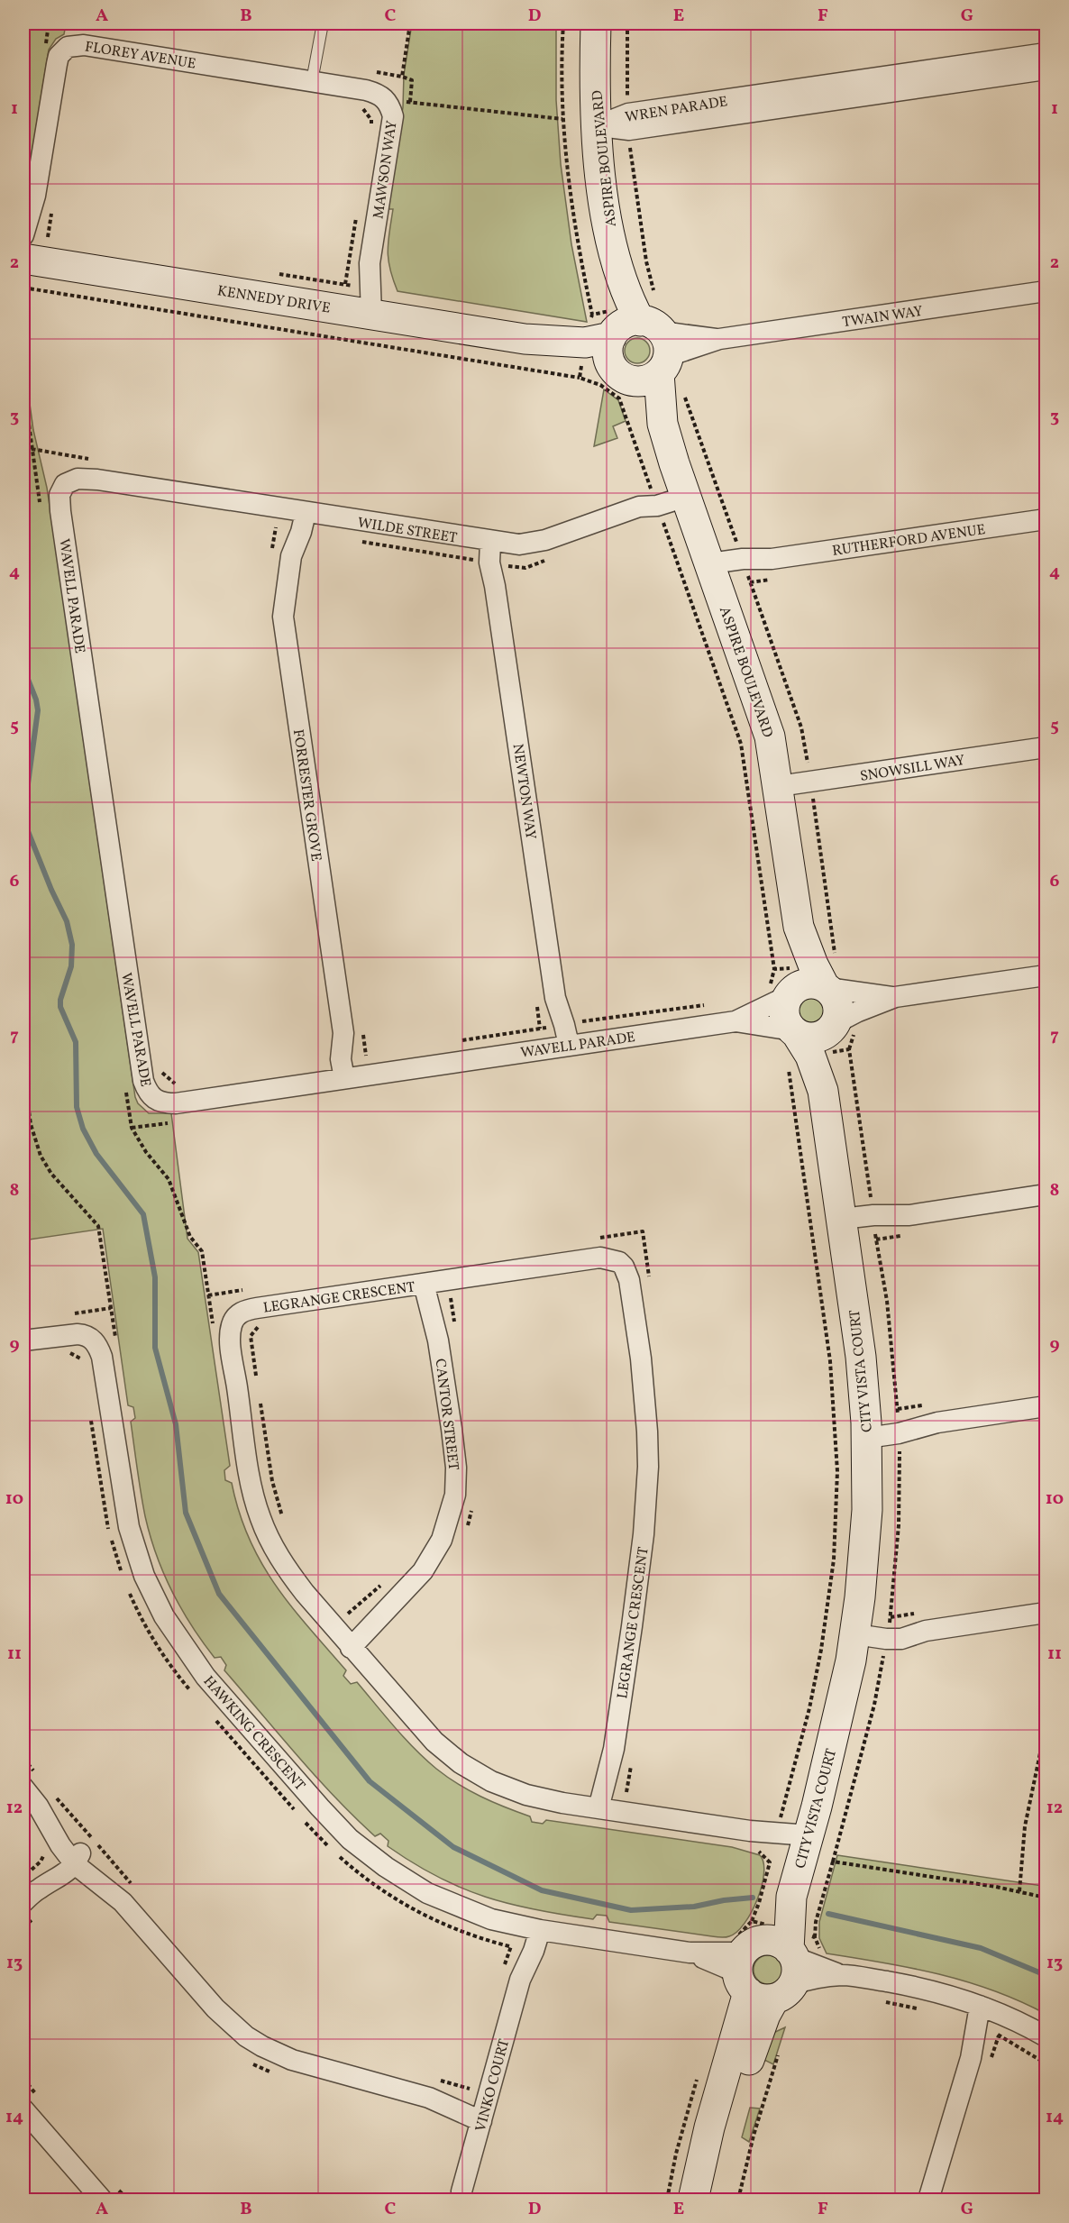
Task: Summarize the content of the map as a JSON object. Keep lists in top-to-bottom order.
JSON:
{
  "streets": {
    "street": [
      "FLOREY AVENUE",
      "WREN PARADE",
      "ASPIRE BOULEVARD",
      "MAWSON WAY",
      "KENNEDY DRIVE",
      "TWAIN WAY",
      "WILDE STREET",
      "RUTHERFORD AVENUE",
      "WAVELL PARADE",
      "SNOWSILL WAY",
      "NEWTON WAY",
      "FORRESTER GROVE",
      "LEGRANGE CRESCENT",
      "CITY VISTA COURT",
      "CANTOR STREET",
      "HAWKING CRESCENT",
      "VINKO COURT"
    ]
  },
  "crossings": [
    ["FLOREY AVENUE", "MAWSON WAY"],
    ["FLOREY AVENUE", "KENNEDY DRIVE"],
    ["WREN PARADE", "ASPIRE BOULEVARD"],
    ["ASPIRE BOULEVARD", "KENNEDY DRIVE"],
    ["ASPIRE BOULEVARD", "TWAIN WAY"],
    ["ASPIRE BOULEVARD", "WILDE STREET"],
    ["ASPIRE BOULEVARD", "RUTHERFORD AVENUE"],
    ["ASPIRE BOULEVARD", "WAVELL PARADE"],
    ["ASPIRE BOULEVARD", "SNOWSILL WAY"],
    ["MAWSON WAY", "KENNEDY DRIVE"],
    ["KENNEDY DRIVE", "TWAIN WAY"],
    ["WILDE STREET", "WAVELL PARADE"],
    ["WILDE STREET", "NEWTON WAY"],
    ["WILDE STREET", "FORRESTER GROVE"],
    ["WAVELL PARADE", "NEWTON WAY"],
    ["WAVELL PARADE", "FORRESTER GROVE"],
    ["LEGRANGE CRESCENT", "CITY VISTA COURT"],
    ["LEGRANGE CRESCENT", "CANTOR STREET"],
    ["CITY VISTA COURT", "HAWKING CRESCENT"],
    ["HAWKING CRESCENT", "VINKO COURT"]
  ],
  "grid": {
    "columns": [
      "A",
      "B",
      "C",
      "D",
      "E",
      "F",
      "G"
    ],
    "rows": [
      "1",
      "2",
      "3",
      "4",
      "5",
      "6",
      "7",
      "8",
      "9",
      "10",
      "11",
      "12",
      "13",
      "14"
    ]
  }
}
